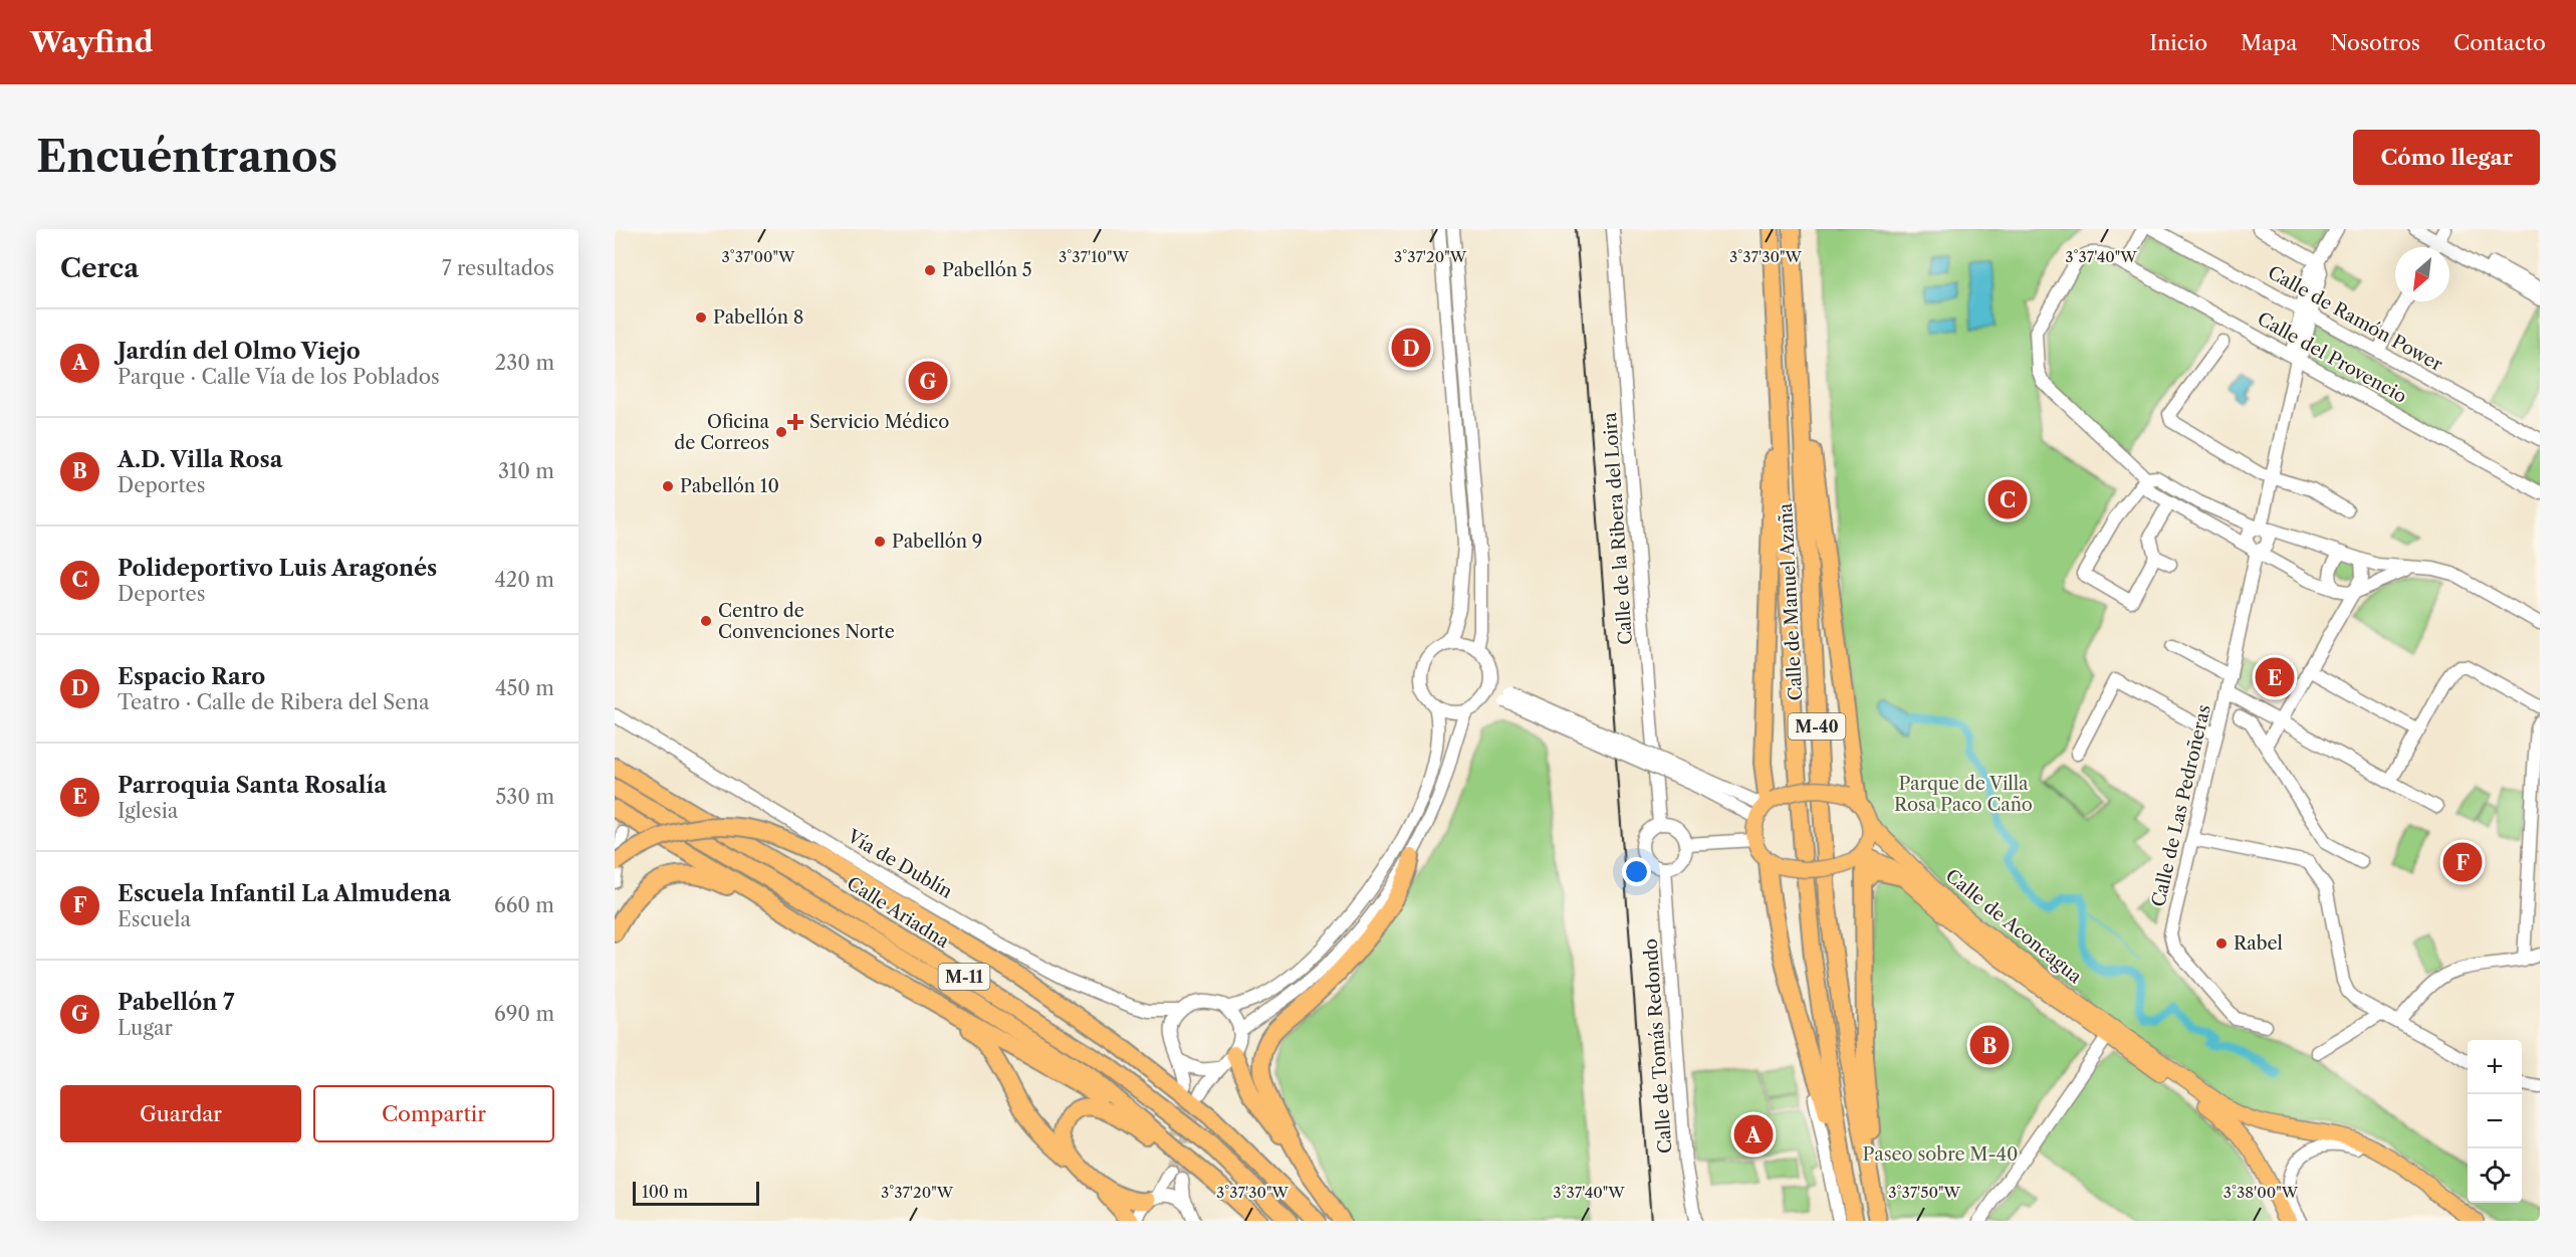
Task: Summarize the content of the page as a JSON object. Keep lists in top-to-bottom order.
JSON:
{
  "streets": {
    "highway": [
      "Calle de Manuel Azaña",
      "M-40",
      "Calle Ariadna",
      "M-11"
    ],
    "main road": ["Calle de Aconcagua"],
    "street": [
      "Calle de Ramón Power",
      "Calle del Provencio",
      "Calle de la Ribera del Loira",
      "Calle de Las Pedroñeras",
      "Vía de Dublín",
      "Calle de Tomás Redondo"
    ]
  },
  "crossings": [
    ["Calle de la Ribera del Loira", "Calle de Tomás Redondo"]
  ],
  "parks": ["Parque de Villa Rosa Paco Caño", "Paseo sobre M-40"],
  "places": {
    "other": [
      "Pabellón 5",
      "Pabellón 8",
      "Oficina de Correos",
      "Pabellón 10",
      "Pabellón 9",
      "Centro de Convenciones Norte",
      "Rabel"
    ],
    "health": ["Servicio Médico"]
  },
  "scale_bar": "100 m",
  "north": "bottom left",
  "page": {
    "header": "Wayfind",
    "nav": [
      "Inicio",
      "Mapa",
      "Nosotros",
      "Contacto"
    ],
    "buttons": [
      "Cómo llegar",
      ["Guardar", "Compartir"]
    ],
    "title": "Encuéntranos",
    "heading": ["Cerca", "7 resultados"],
    "list": [
      {
        "mark": "A",
        "name": "Jardín del Olmo Viejo",
        "note": "Parque · Calle Vía de los Poblados",
        "value": "230 m"
      },
      {
        "mark": "B",
        "name": "A.D. Villa Rosa",
        "note": "Deportes",
        "value": "310 m"
      },
      {
        "mark": "C",
        "name": "Polideportivo Luis Aragonés",
        "note": "Deportes",
        "value": "420 m"
      },
      {
        "mark": "D",
        "name": "Espacio Raro",
        "note": "Teatro · Calle de Ribera del Sena",
        "value": "450 m"
      },
      {
        "mark": "E",
        "name": "Parroquia Santa Rosalía",
        "note": "Iglesia",
        "value": "530 m"
      },
      {
        "mark": "F",
        "name": "Escuela Infantil La Almudena",
        "note": "Escuela",
        "value": "660 m"
      },
      {
        "mark": "G",
        "name": "Pabellón 7",
        "note": "Lugar",
        "value": "690 m"
      }
    ],
    "pins": [
      "D",
      "G",
      "C",
      "E",
      "F",
      "B",
      "A"
    ],
    "map_buttons": ["+", "−"],
    "scale": "100 m"
  },
  "coordinates": [
    "3°37'00\"W",
    "3°37'10\"W",
    "3°37'20\"W",
    "3°37'30\"W",
    "3°37'40\"W",
    "3°37'50\"W",
    "3°38'00\"W"
  ]
}
